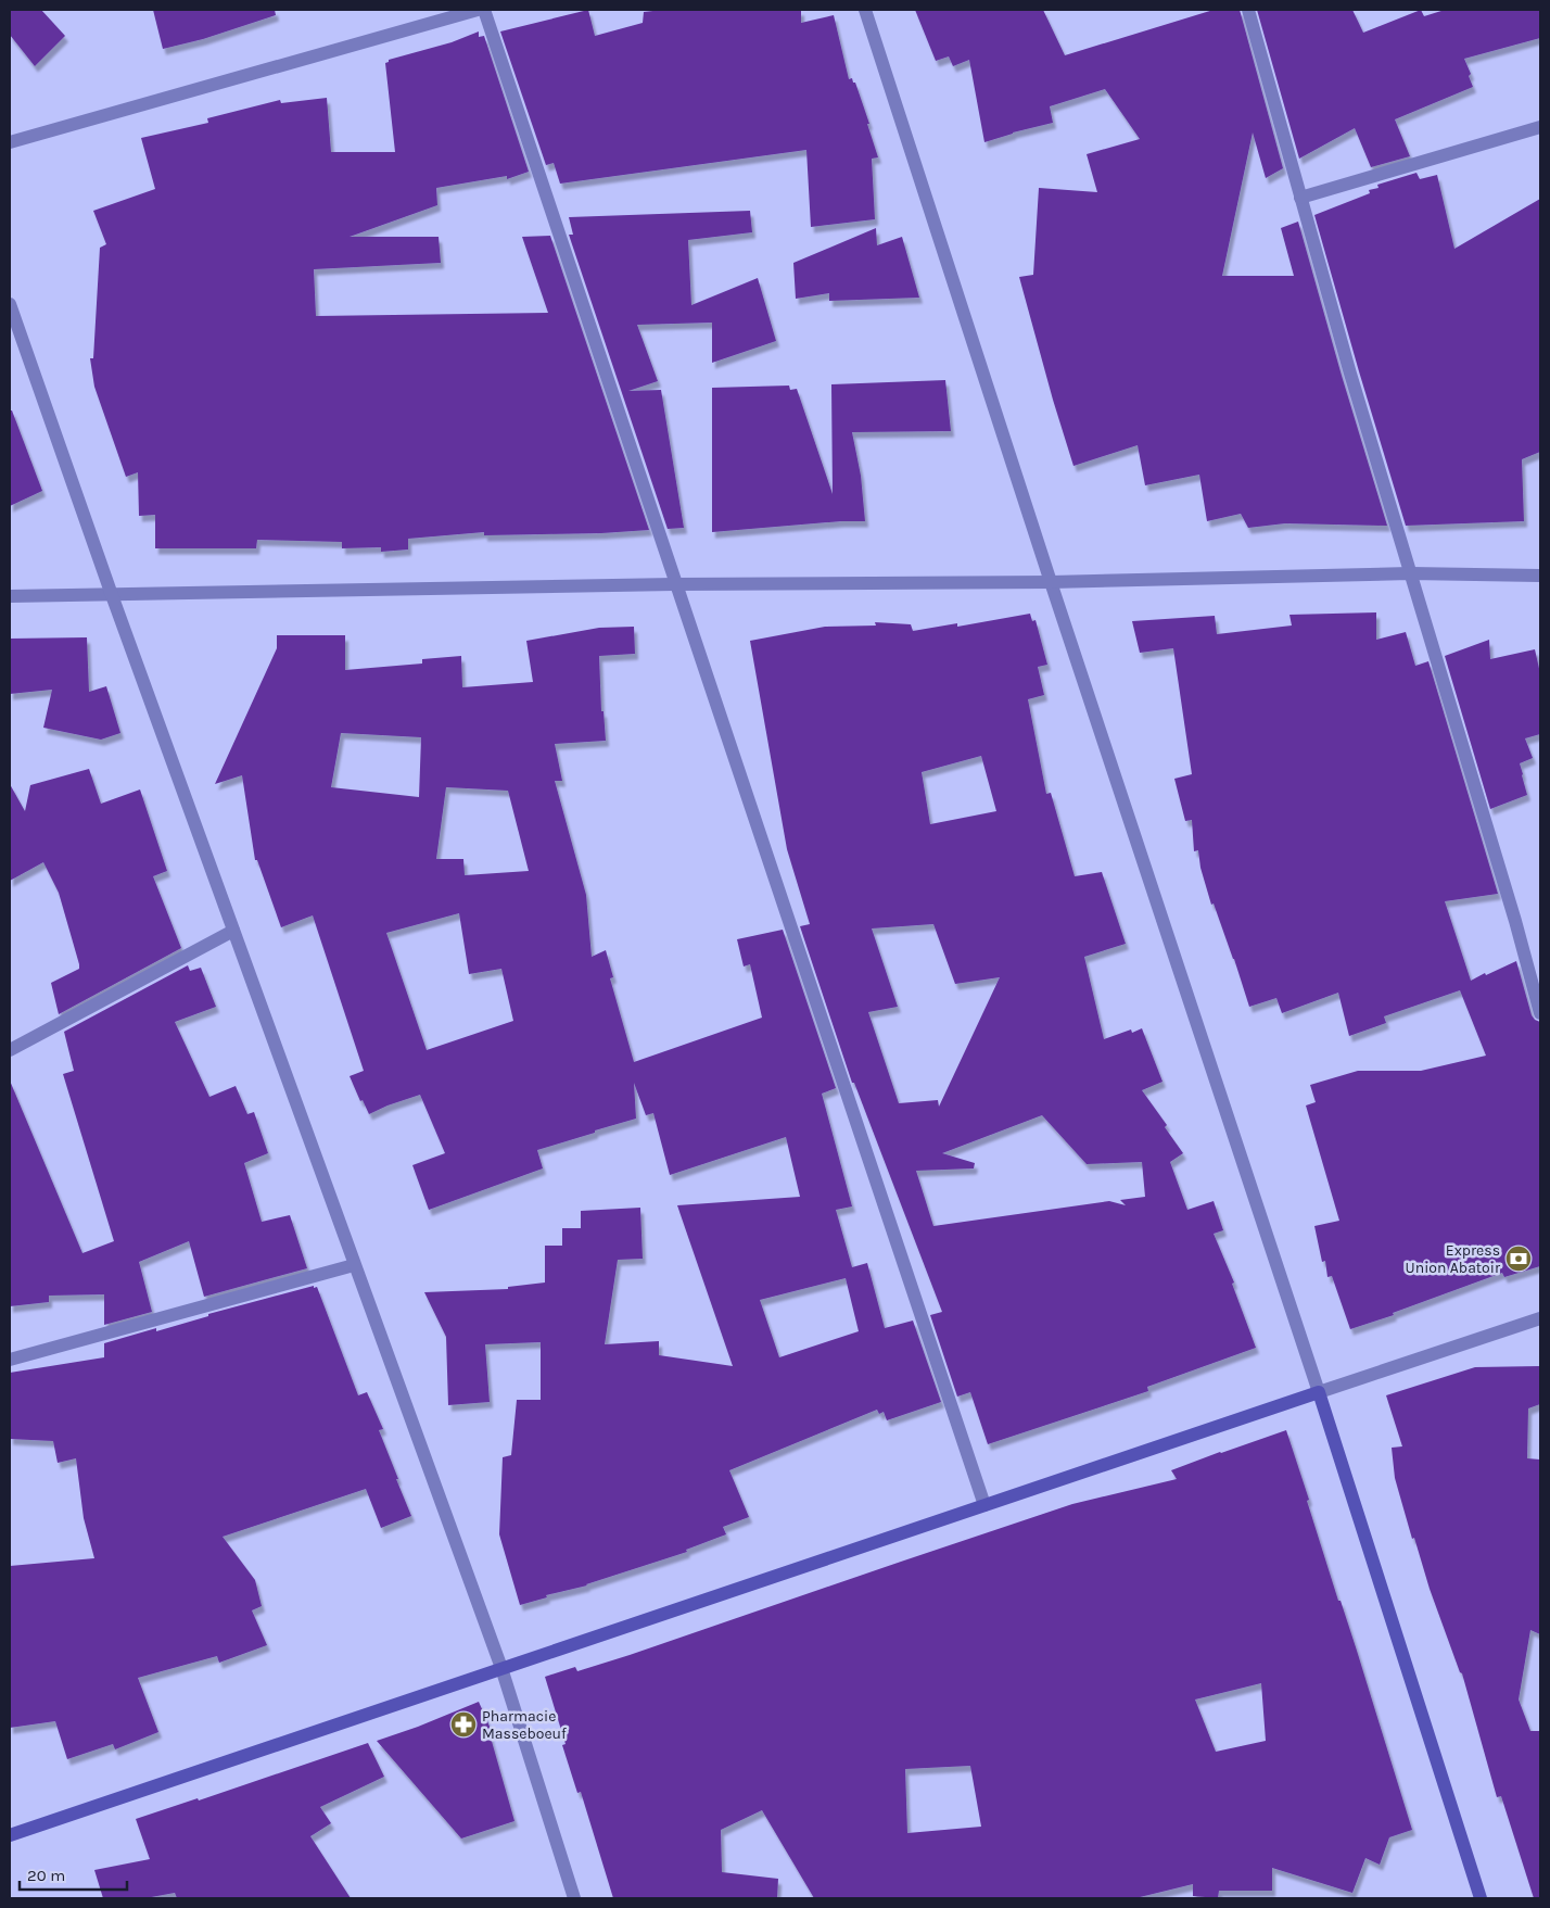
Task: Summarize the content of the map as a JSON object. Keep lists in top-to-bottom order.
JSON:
{
  "places": {
    "bank": ["Express Union Abatoir"],
    "pharmacy": ["Pharmacie Masseboeuf"]
  },
  "scale_bar": "20 m"
}
